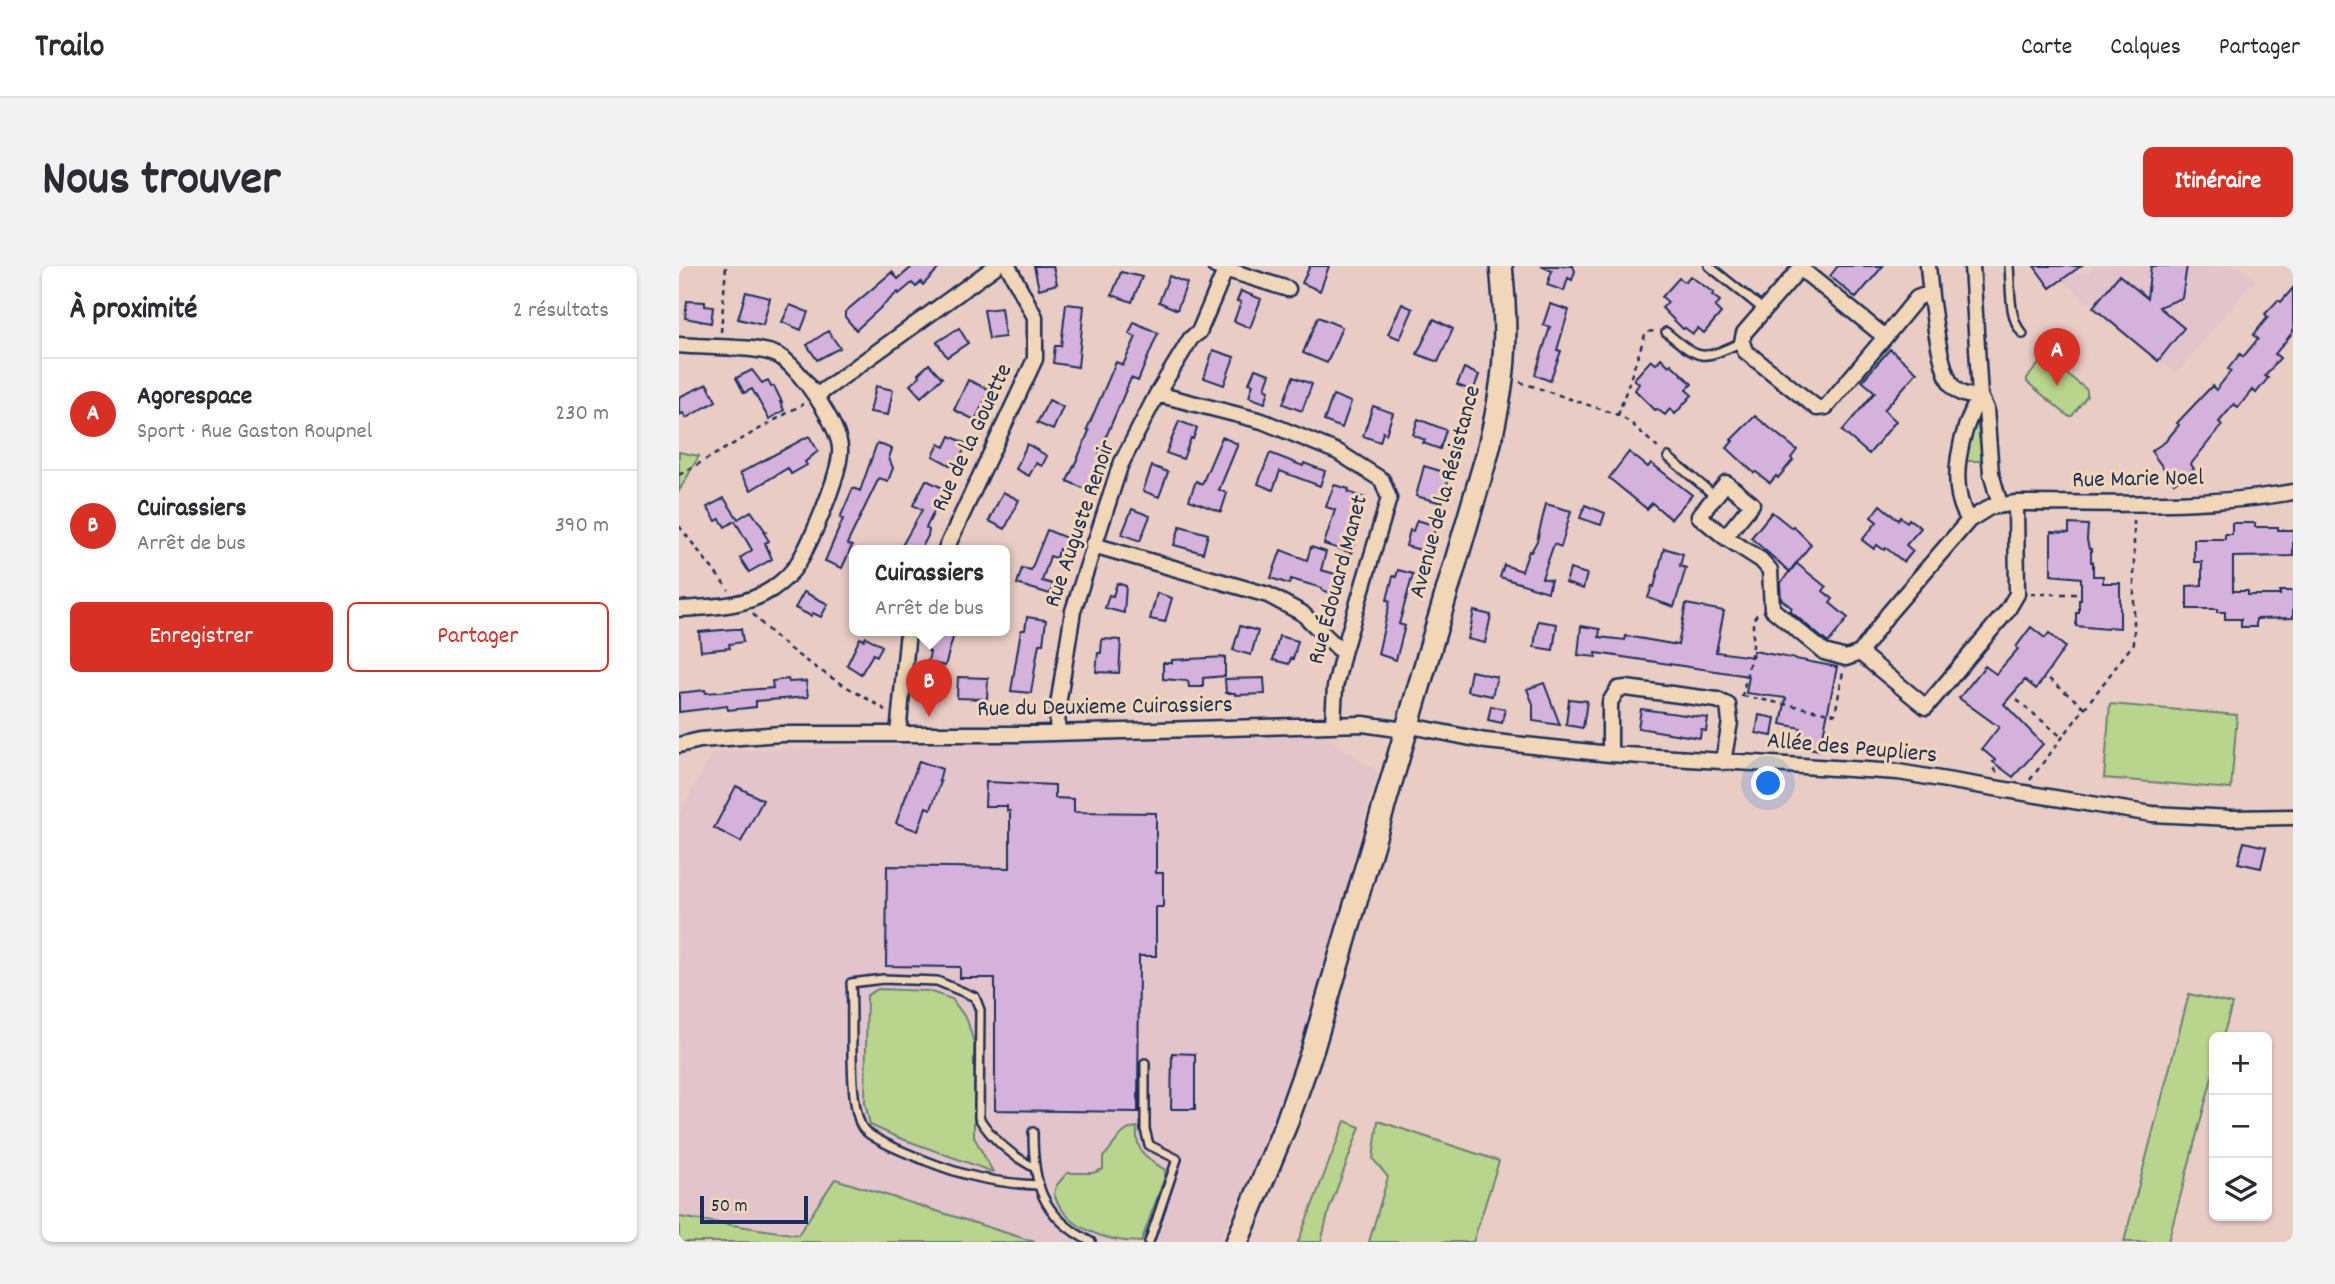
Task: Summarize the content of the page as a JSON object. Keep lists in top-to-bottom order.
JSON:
{
  "streets": {
    "main road": ["Avenue de la Résistance"],
    "street": [
      "Rue de la Gouette",
      "Rue Marie Noel",
      "Rue Auguste Renoir",
      "Rue Édouard Manet",
      "Rue du Deuxieme Cuirassiers",
      "Allée des Peupliers"
    ]
  },
  "crossings": [
    ["Avenue de la Résistance", "Rue du Deuxieme Cuirassiers"],
    ["Avenue de la Résistance", "Allée des Peupliers"],
    ["Rue Auguste Renoir", "Rue Édouard Manet"],
    ["Rue Auguste Renoir", "Rue du Deuxieme Cuirassiers"],
    ["Rue Édouard Manet", "Rue du Deuxieme Cuirassiers"],
    ["Rue du Deuxieme Cuirassiers", "Allée des Peupliers"]
  ],
  "scale_bar": "50 m",
  "page": {
    "header": "Trailo",
    "nav": ["Carte", "Calques", "Partager"],
    "title": "Nous trouver",
    "buttons": [
      "Itinéraire",
      ["Enregistrer", "Partager"]
    ],
    "heading": ["À proximité", "2 résultats"],
    "pins": ["A", "B"],
    "list": [
      {
        "mark": "A",
        "name": "Agorespace",
        "note": "Sport · Rue Gaston Roupnel",
        "value": "230 m"
      },
      {
        "mark": "B",
        "name": "Cuirassiers",
        "note": "Arrêt de bus",
        "value": "390 m"
      }
    ],
    "popup": ["Cuirassiers", "Arrêt de bus"],
    "map_buttons": ["+", "−"],
    "scale": "50 m"
  }
}
